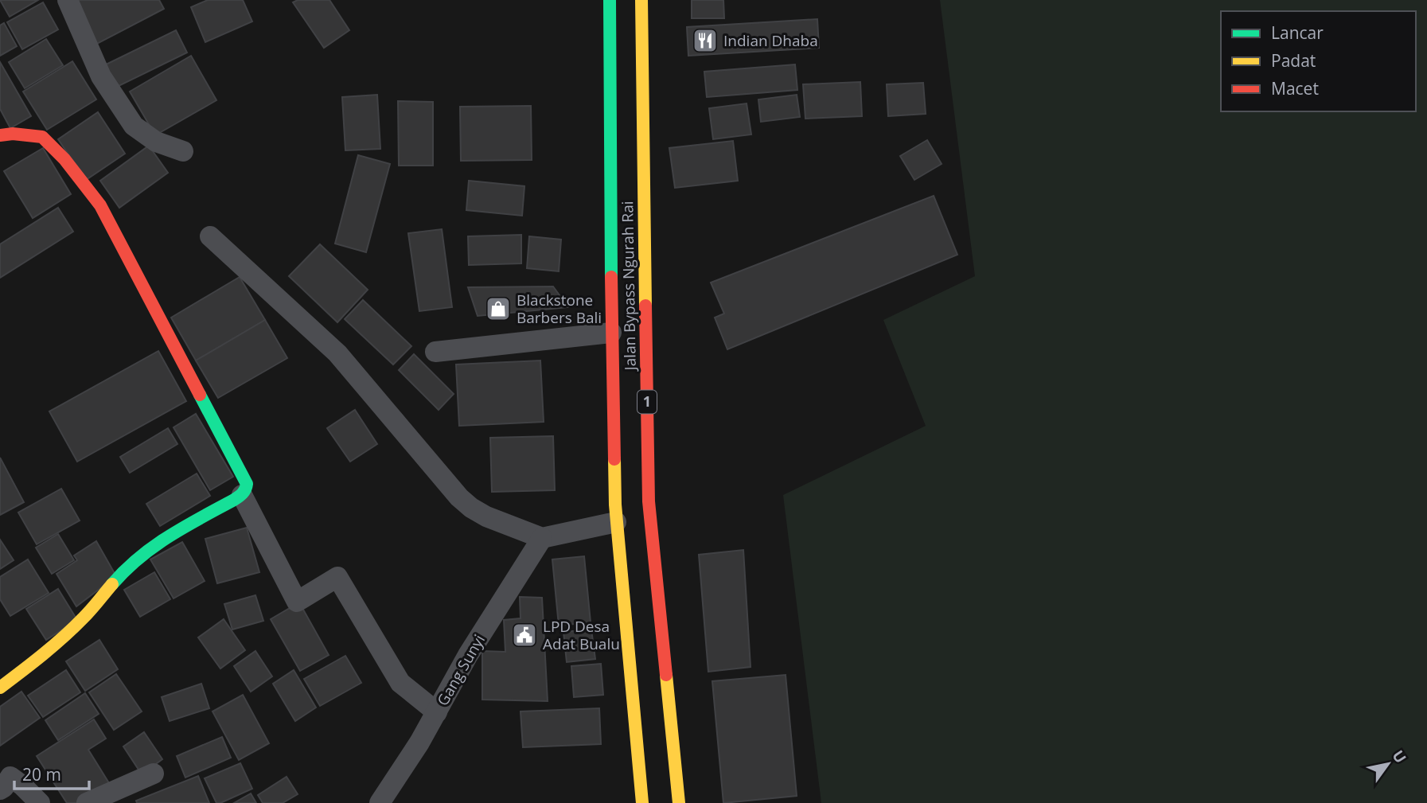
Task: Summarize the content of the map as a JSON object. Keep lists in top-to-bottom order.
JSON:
{
  "streets": {
    "main road": ["Jalan Bypass Ngurah Rai", "1"],
    "street": ["Gang Sunyi"]
  },
  "places": {
    "restaurant": ["Indian Dhaba"],
    "shop": ["Blackstone Barbers Bali"],
    "public building": ["LPD Desa Adat Bualu"]
  },
  "legend": ["Lancar", "Padat", "Macet"],
  "scale_bar": "20 m",
  "north": "top right"
}
